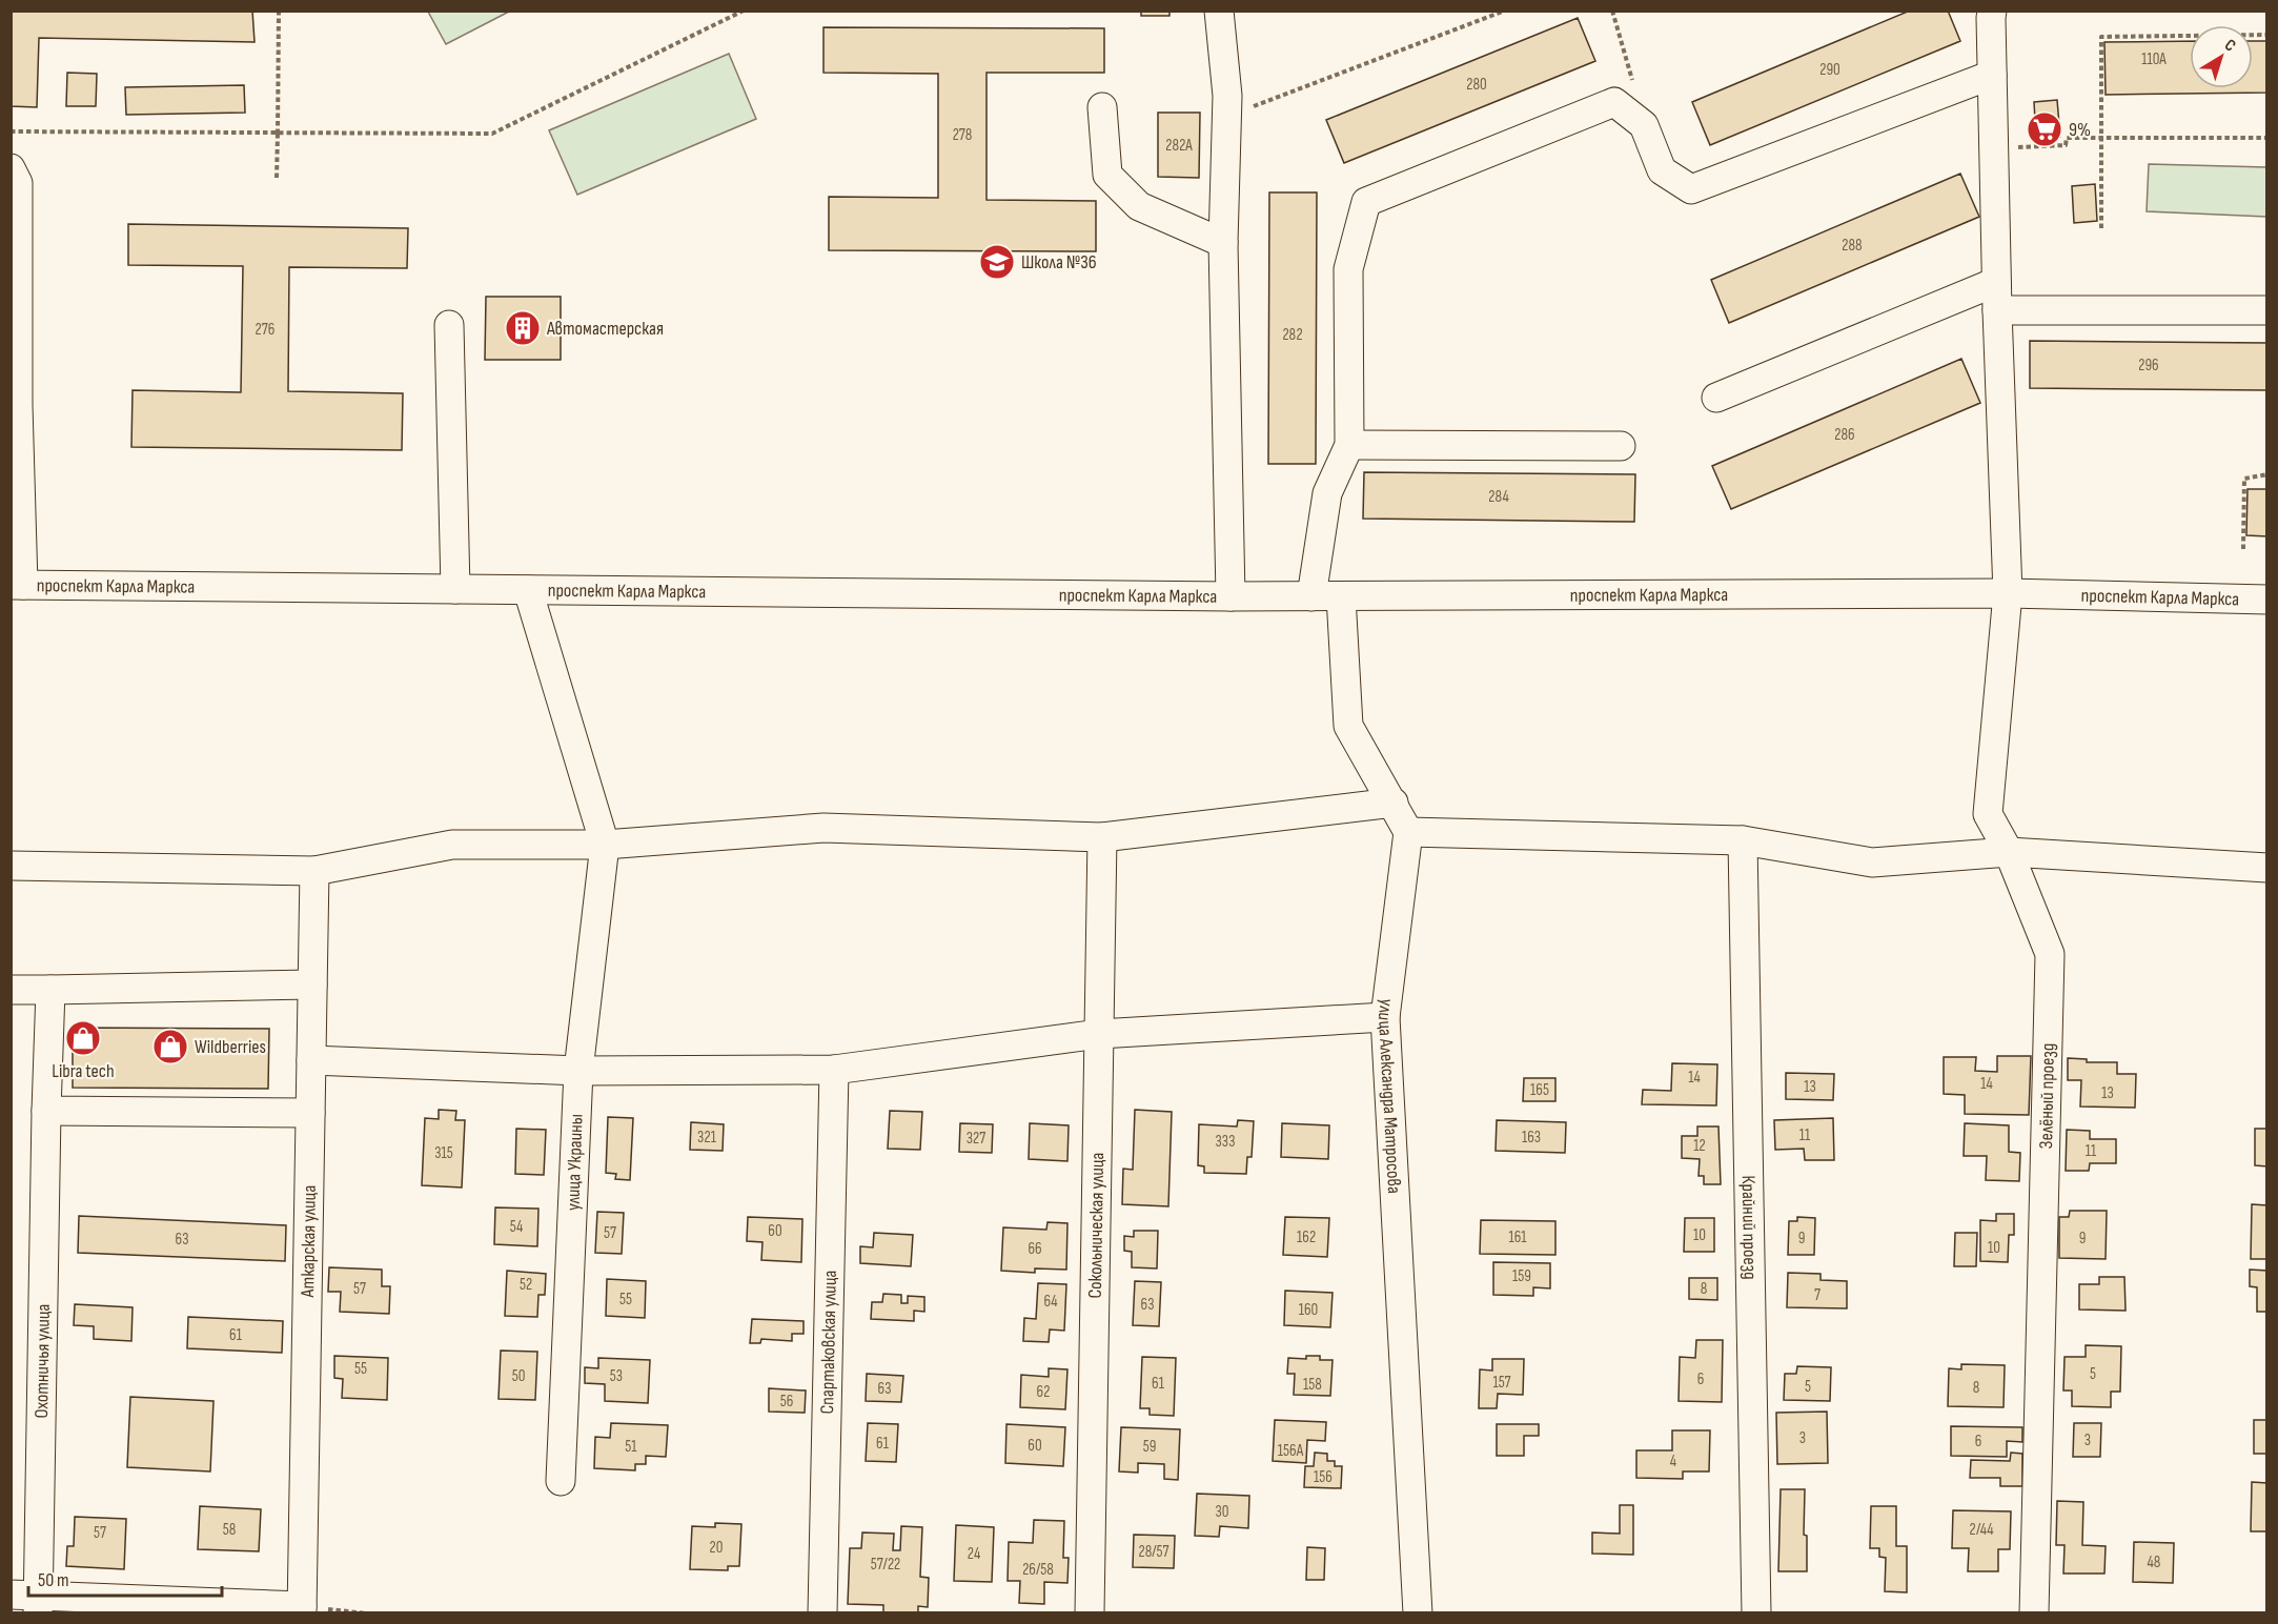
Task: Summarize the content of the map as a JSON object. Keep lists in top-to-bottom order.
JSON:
{
  "streets": {
    "street": [
      "проспект Карла Маркса",
      "улица Александра Матросова",
      "Зелёный проезд",
      "улица Украины",
      "Сокольническая улица",
      "Крайний проезд",
      "Аткарская улица",
      "Спартаковская улица",
      "Охотничья улица"
    ]
  },
  "crossings": [
    ["проспект Карла Маркса", "Зелёный проезд"]
  ],
  "places": {
    "supermarket": ["9%"],
    "school or university": ["Школа №36"],
    "building": ["Автомастерская"],
    "shop": ["Libra tech", "Wildberries"]
  },
  "house_numbers": [
    "110А",
    "290",
    "280",
    "278",
    "282А",
    "288",
    "276",
    "282",
    "296",
    "286",
    "284",
    "14",
    "14",
    "13",
    "165",
    "13",
    "11",
    "321",
    "163",
    "327",
    "333",
    "12",
    "11",
    "315",
    "54",
    "60",
    "57",
    "10",
    "162",
    "161",
    "9",
    "9",
    "63",
    "10",
    "66",
    "159",
    "52",
    "57",
    "8",
    "7",
    "55",
    "64",
    "63",
    "160",
    "61",
    "55",
    "5",
    "50",
    "53",
    "6",
    "157",
    "61",
    "158",
    "5",
    "8",
    "63",
    "62",
    "56",
    "3",
    "3",
    "6",
    "61",
    "60",
    "51",
    "59",
    "156А",
    "4",
    "156",
    "30",
    "58",
    "2/44",
    "57",
    "20",
    "28/57",
    "24",
    "48",
    "57/22",
    "26/58"
  ],
  "scale_bar": "50 m",
  "north": "top right"
}
